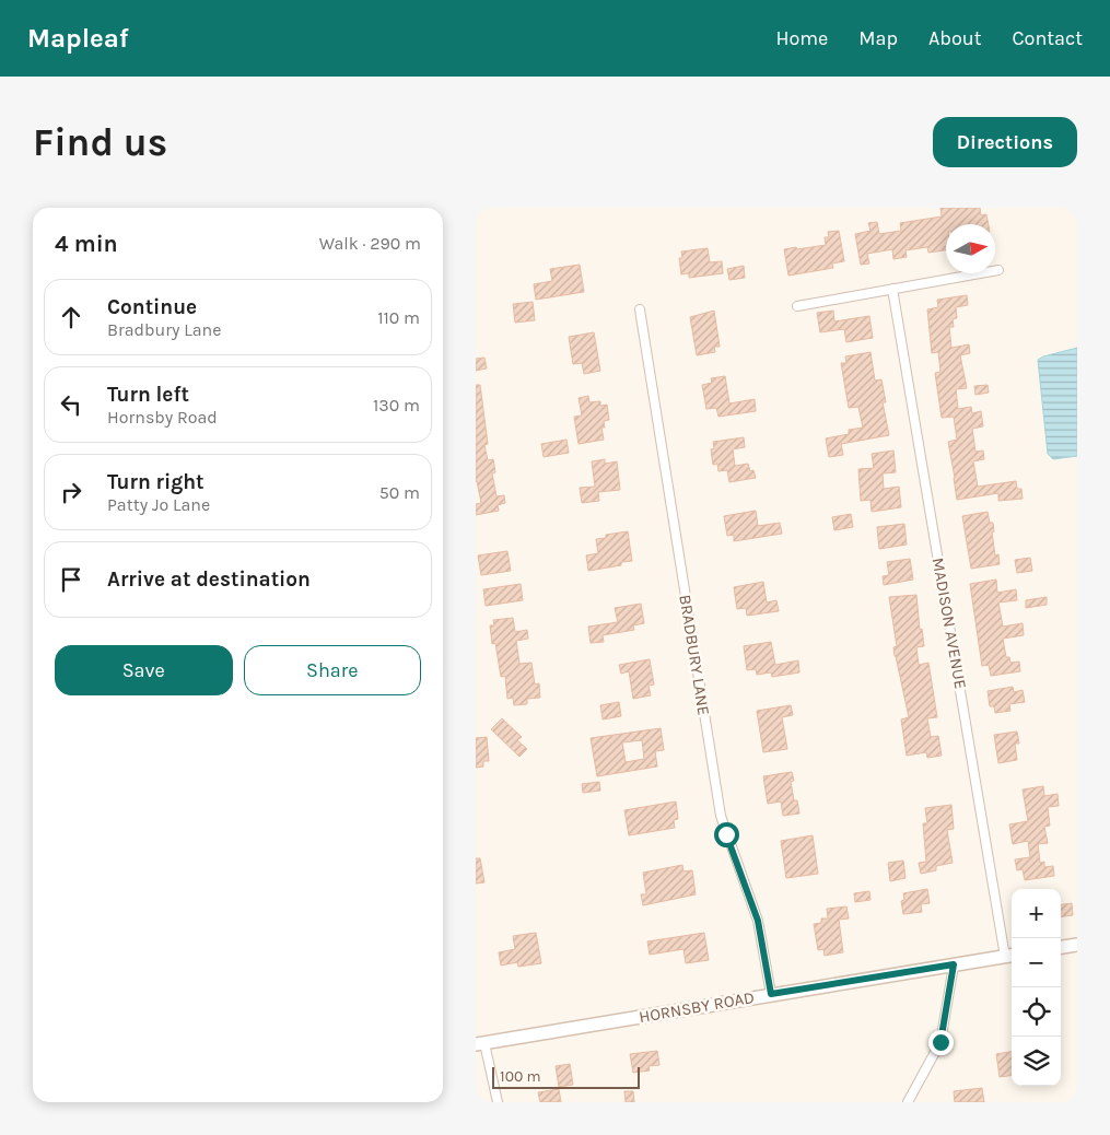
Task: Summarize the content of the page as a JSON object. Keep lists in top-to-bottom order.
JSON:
{
  "streets": {
    "street": ["MADISON AVENUE", "BRADBURY LANE", "HORNSBY ROAD"]
  },
  "crossings": [
    ["MADISON AVENUE", "HORNSBY ROAD"],
    ["BRADBURY LANE", "HORNSBY ROAD"]
  ],
  "scale_bar": "100 m",
  "north": "right",
  "page": {
    "header": "Mapleaf",
    "nav": [
      "Home",
      "Map",
      "About",
      "Contact"
    ],
    "buttons": [
      "Directions",
      ["Save", "Share"]
    ],
    "title": "Find us",
    "heading": ["4 min", "Walk · 290 m"],
    "list": [
      ["Continue", "Bradbury Lane", "110 m"],
      ["Turn left", "Hornsby Road", "130 m"],
      ["Turn right", "Patty Jo Lane", "50 m"],
      "Arrive at destination"
    ],
    "map_buttons": ["+", "−"],
    "scale": "100 m"
  }
}
